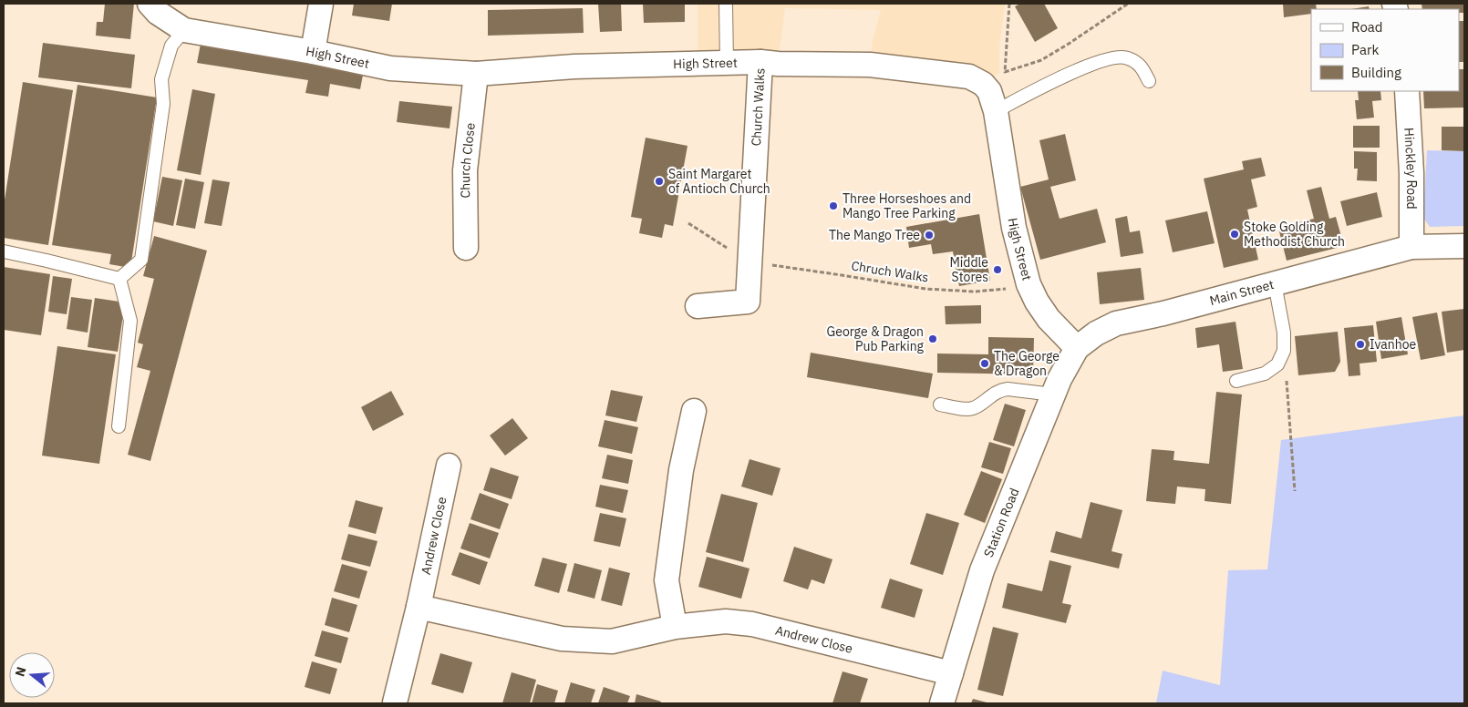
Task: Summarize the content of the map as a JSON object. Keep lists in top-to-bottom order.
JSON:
{
  "streets": {
    "street": [
      "High Street",
      "Church Walks",
      "Church Close",
      "Hinckley Road",
      "Main Street",
      "Station Road",
      "Andrew Close"
    ],
    "path": ["Chruch Walks"]
  },
  "crossings": [
    ["High Street", "Church Walks"],
    ["High Street", "Church Close"],
    ["High Street", "Chruch Walks"],
    ["High Street", "Main Street"],
    ["High Street", "Station Road"],
    ["Church Walks", "Chruch Walks"],
    ["Hinckley Road", "Main Street"],
    ["Main Street", "Station Road"],
    ["Station Road", "Andrew Close"]
  ],
  "places": [
    "Saint Margaret of Antioch Church",
    "Three Horseshoes and Mango Tree Parking",
    "Stoke Golding Methodist Church",
    "The Mango Tree",
    "Middle Stores",
    "George & Dragon Pub Parking",
    "Ivanhoe",
    "The George & Dragon"
  ],
  "legend": ["Road", "Park", "Building"],
  "north": "left"
}
